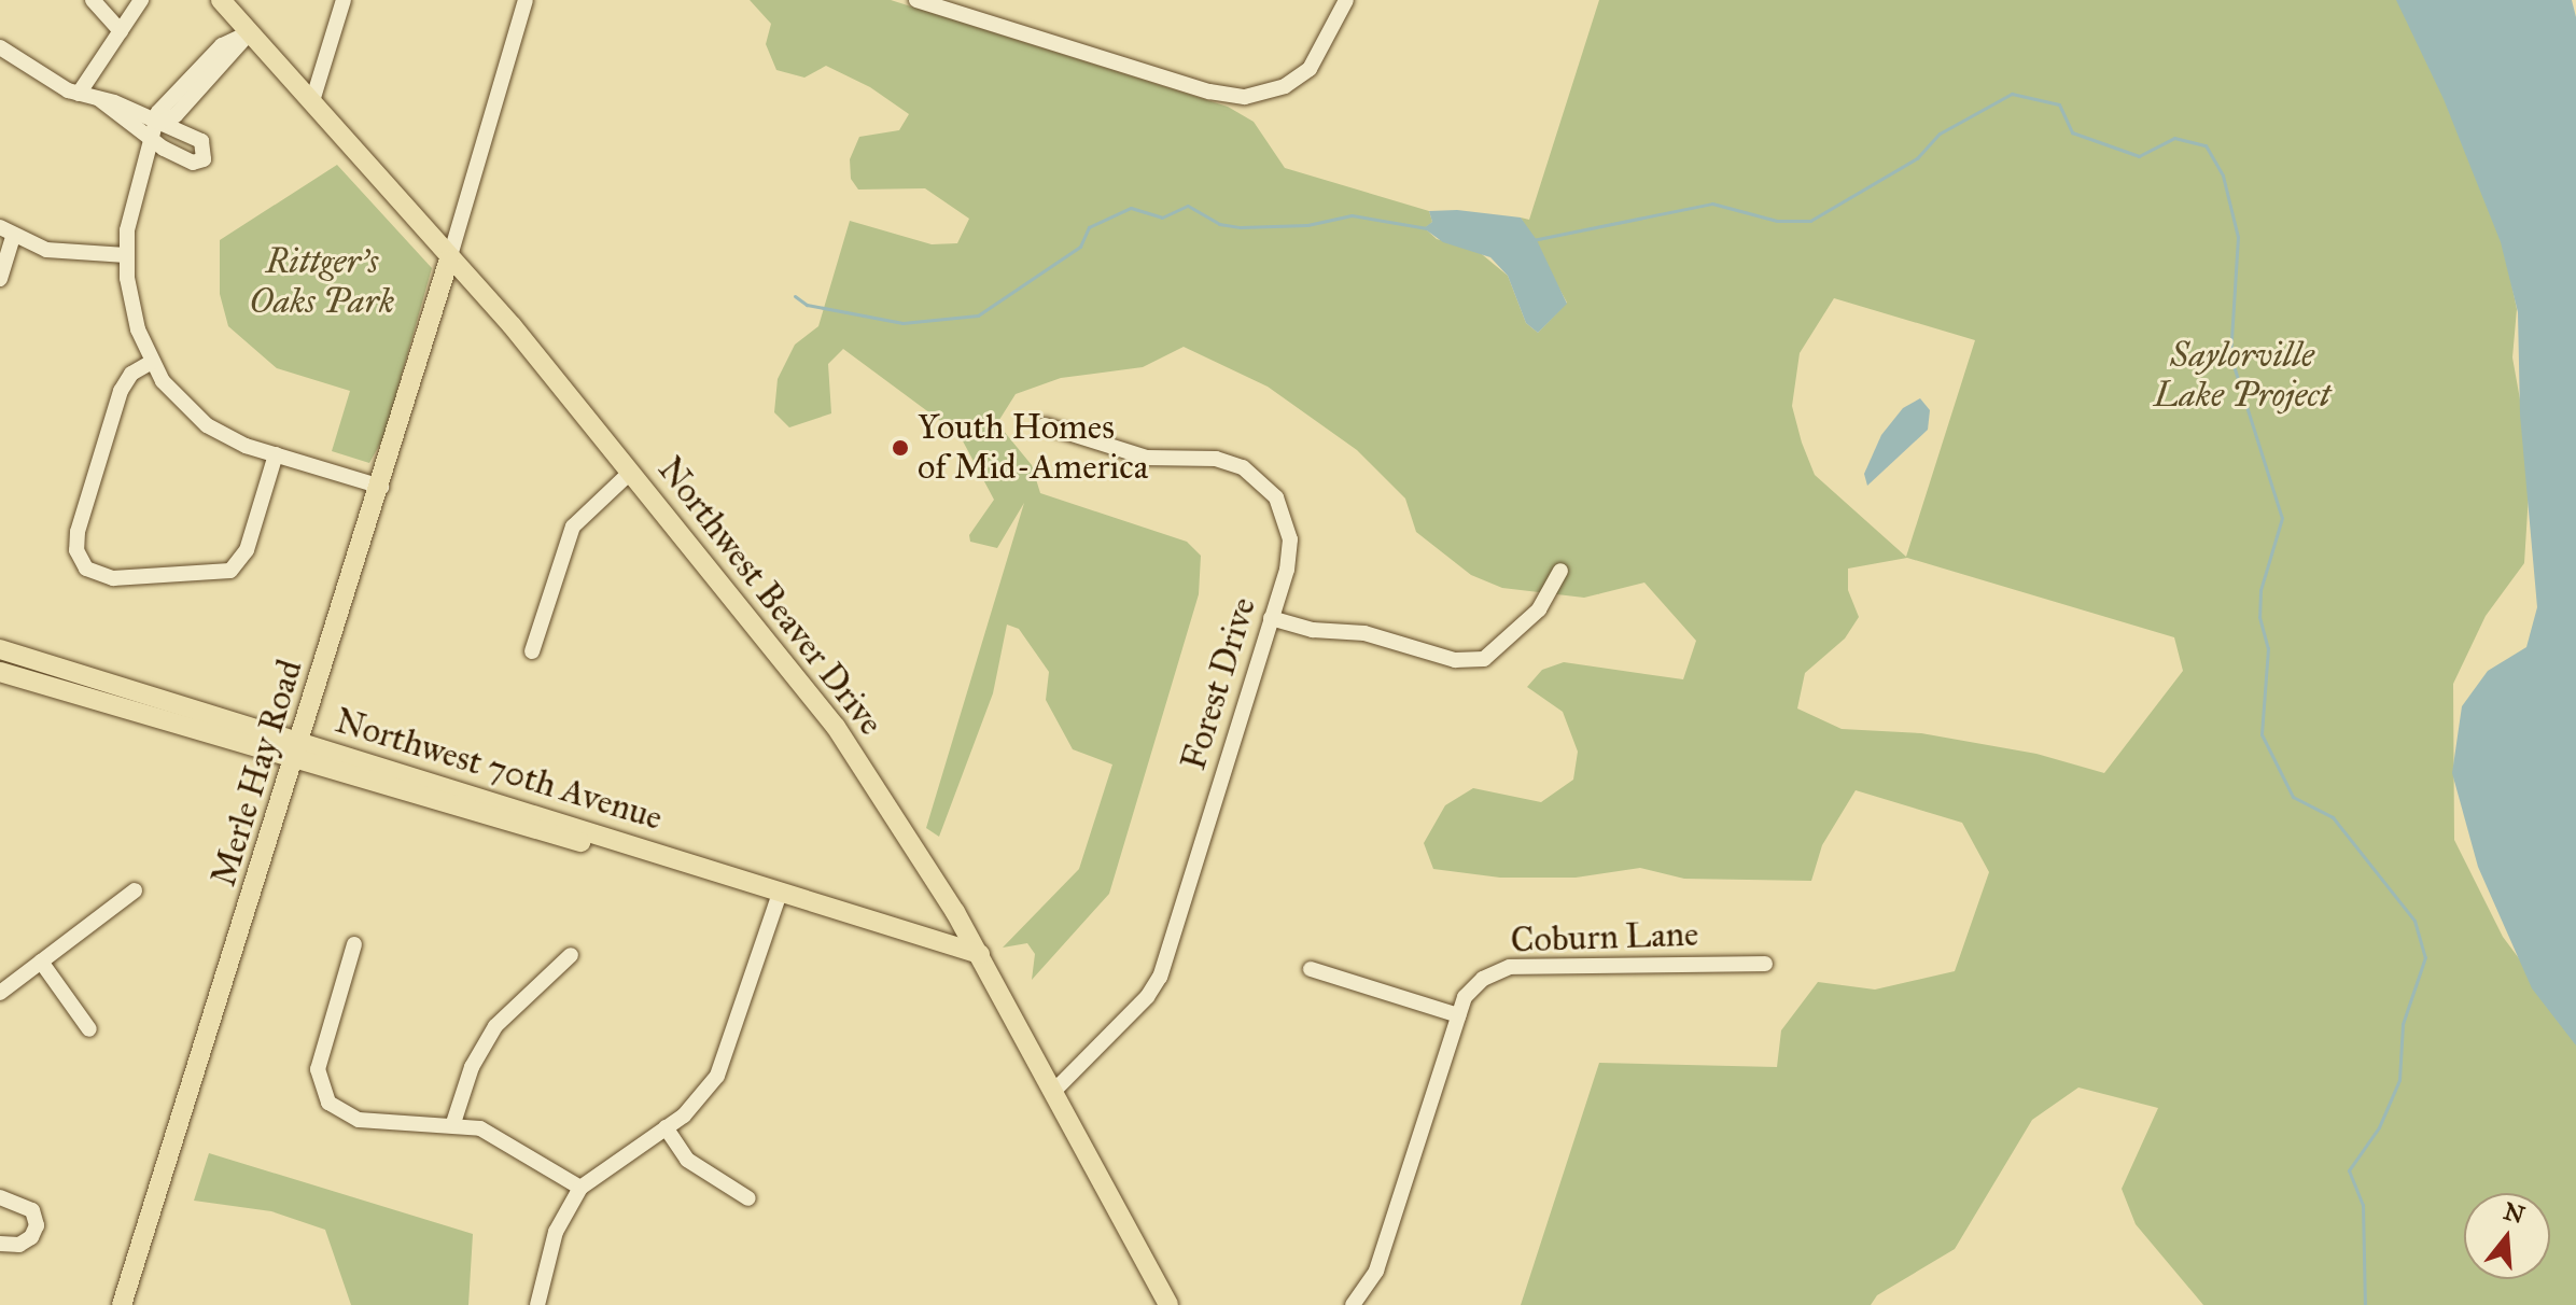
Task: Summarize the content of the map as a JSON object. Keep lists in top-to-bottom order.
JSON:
{
  "streets": {
    "main road": ["Northwest Beaver Drive", "Northwest 70th Avenue", "Merle Hay Road"],
    "street": ["Forest Drive", "Coburn Lane"]
  },
  "crossings": [
    ["Northwest Beaver Drive", "Forest Drive"],
    ["Northwest Beaver Drive", "Northwest 70th Avenue"],
    ["Northwest Beaver Drive", "Merle Hay Road"],
    ["Northwest 70th Avenue", "Merle Hay Road"]
  ],
  "parks": ["Rittger's Oaks Park", "Saylorville Lake Project"],
  "places": ["Youth Homes of Mid-America"],
  "north": "top"
}
